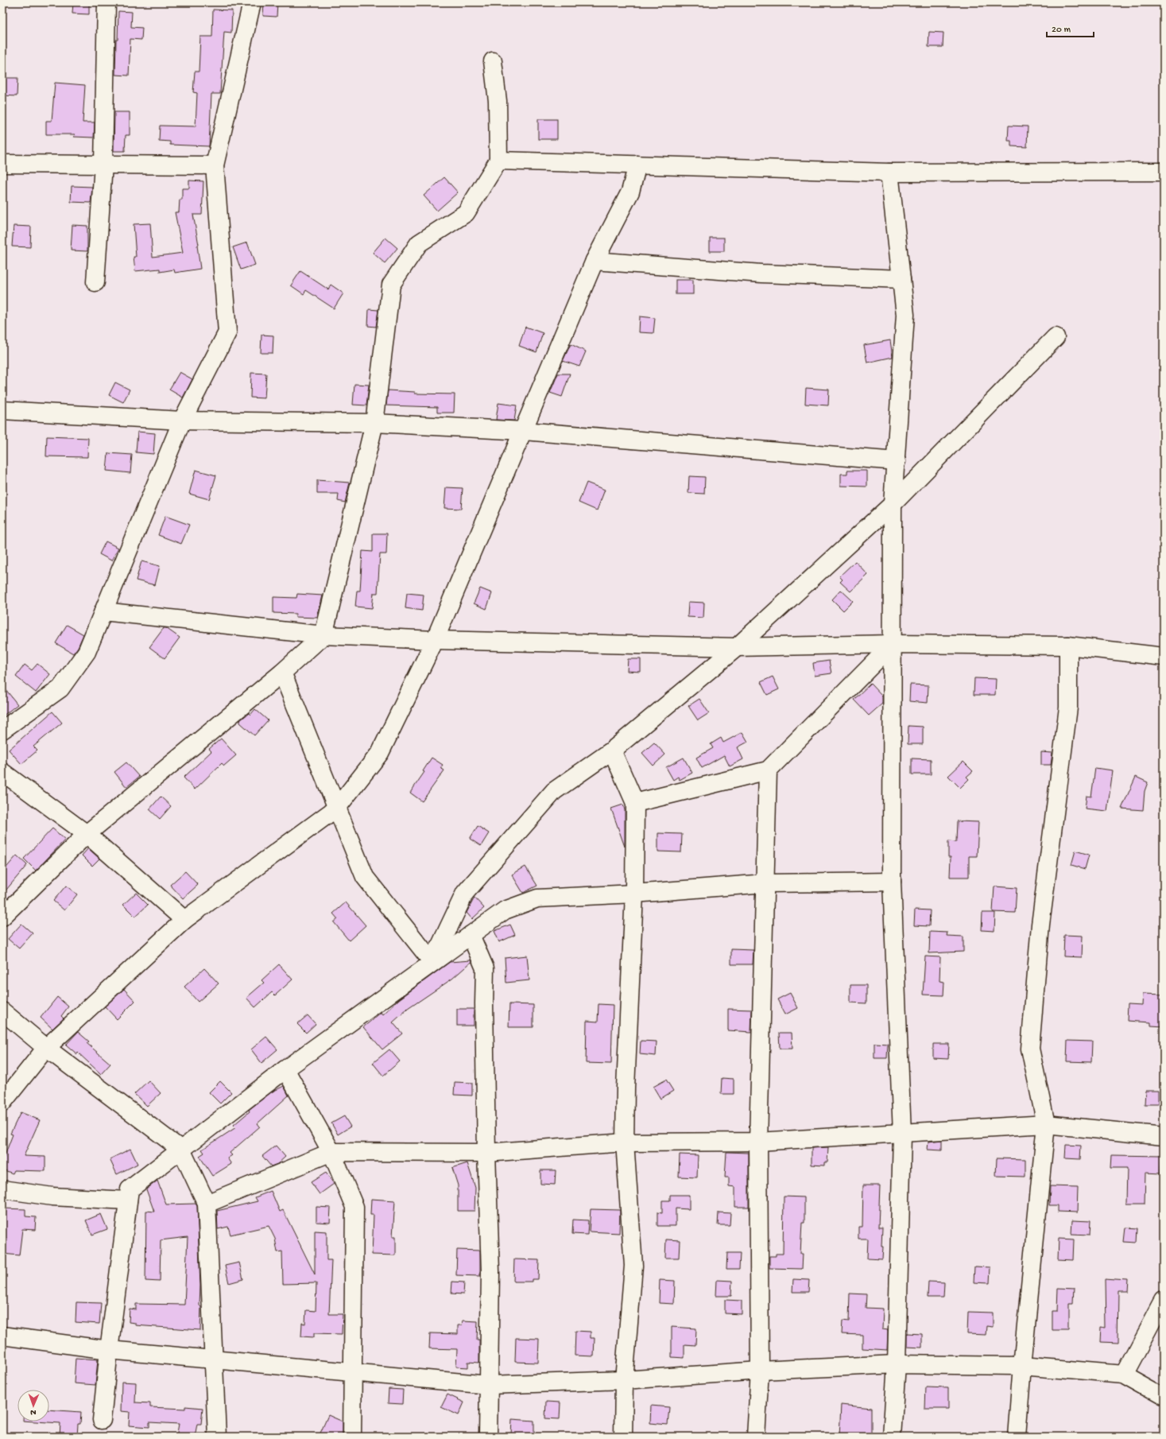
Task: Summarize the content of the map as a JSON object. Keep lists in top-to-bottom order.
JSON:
{
  "scale_bar": "20 m",
  "north": "bottom"
}
